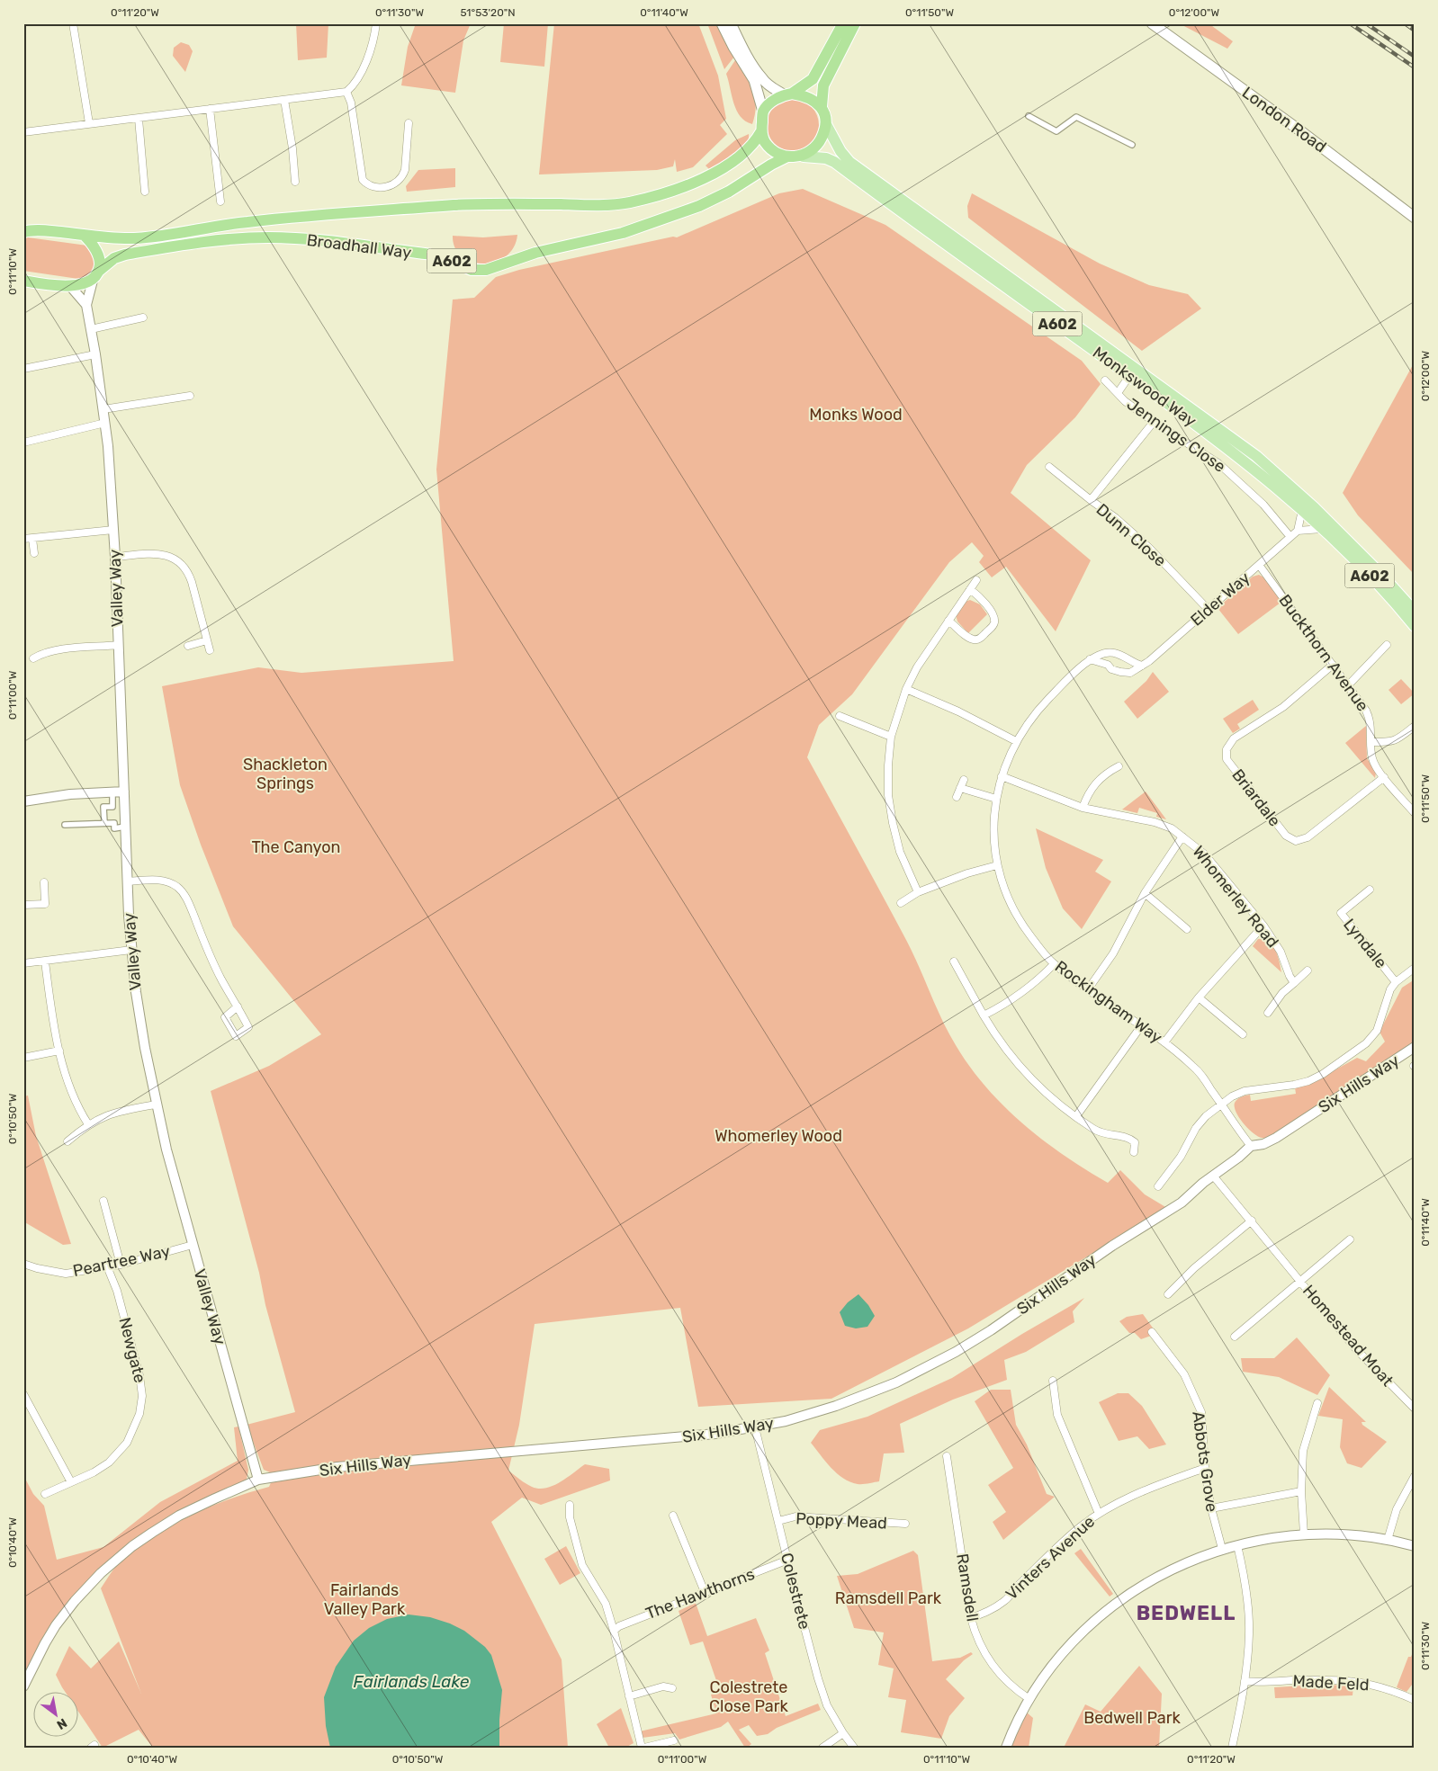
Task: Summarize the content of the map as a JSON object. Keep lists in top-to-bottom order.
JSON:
{
  "streets": {
    "highway": ["Broadhall Way", "A602"],
    "main road": ["London Road", "Monkswood Way"],
    "street": [
      "Jennings Close",
      "Dunn Close",
      "Valley Way",
      "Elder Way",
      "Buckthorn Avenue",
      "Briardale",
      "Whomerley Road",
      "Lyndale",
      "Rockingham Way",
      "Six Hills Way",
      "Peartree Way",
      "Homestead Moat",
      "Newgate",
      "Abbots Grove",
      "Poppy Mead",
      "Vinters Avenue",
      "Ramsdell",
      "Colestrete",
      "The Hawthorns",
      "Made Feld"
    ]
  },
  "crossings": [
    ["Broadhall Way", "Monkswood Way"],
    ["Broadhall Way", "Valley Way"],
    ["Monkswood Way", "Jennings Close"],
    ["Jennings Close", "Elder Way"],
    ["Dunn Close", "Elder Way"],
    ["Valley Way", "Six Hills Way"],
    ["Valley Way", "Peartree Way"],
    ["Elder Way", "Buckthorn Avenue"],
    ["Elder Way", "Rockingham Way"],
    ["Buckthorn Avenue", "Briardale"],
    ["Whomerley Road", "Rockingham Way"],
    ["Rockingham Way", "Six Hills Way"],
    ["Six Hills Way", "Homestead Moat"],
    ["Six Hills Way", "Colestrete"],
    ["Peartree Way", "Newgate"],
    ["Abbots Grove", "Vinters Avenue"],
    ["Poppy Mead", "Colestrete"],
    ["Vinters Avenue", "Ramsdell"],
    ["Colestrete", "The Hawthorns"]
  ],
  "districts": ["BEDWELL"],
  "water": ["Fairlands Lake"],
  "parks": [
    "Monks Wood",
    "Shackleton Springs",
    "The Canyon",
    "Whomerley Wood",
    "Fairlands Valley Park",
    "Ramsdell Park",
    "Colestrete Close Park",
    "Bedwell Park"
  ],
  "north": "bottom right",
  "coordinates": [
    "0°11'20\"W",
    "0°11'30\"W",
    "51°53'20\"N",
    "0°11'40\"W",
    "0°11'50\"W",
    "0°12'00\"W",
    "0°11'10\"W",
    "0°11'00\"W",
    "0°10'50\"W",
    "0°10'40\"W"
  ]
}
